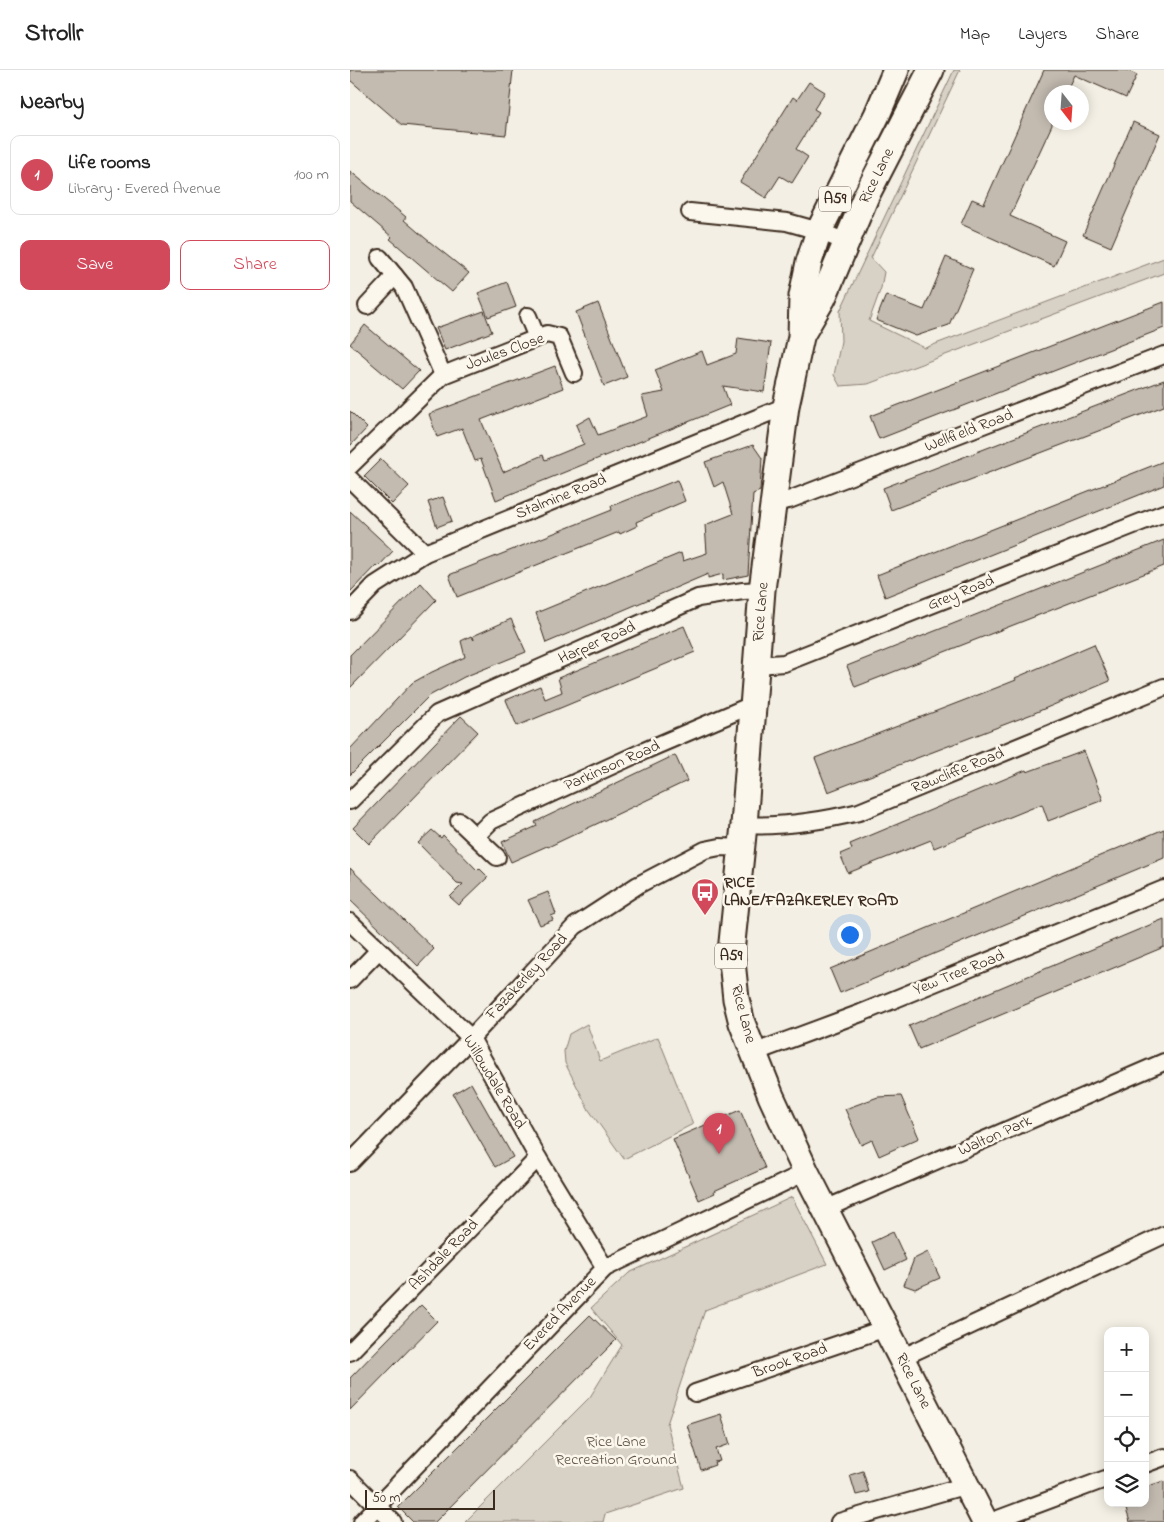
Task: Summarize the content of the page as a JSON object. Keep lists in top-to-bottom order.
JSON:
{
  "streets": {
    "highway": ["Rice Lane", "A59"],
    "street": [
      "Joules Close",
      "Wellfield Road",
      "Stalmine Road",
      "Grey Road",
      "Harper Road",
      "Parkinson Road",
      "Rawcliffe Road",
      "Yew Tree Road",
      "Fazakerley Road",
      "Willowdale Road",
      "Walton Park",
      "Ashdale Road",
      "Evered Avenue",
      "Brook Road"
    ]
  },
  "crossings": [
    ["Rice Lane", "Wellfield Road"],
    ["Rice Lane", "Stalmine Road"],
    ["Rice Lane", "Grey Road"],
    ["Rice Lane", "Harper Road"],
    ["Rice Lane", "Parkinson Road"],
    ["Rice Lane", "Rawcliffe Road"],
    ["Rice Lane", "Yew Tree Road"],
    ["Rice Lane", "Fazakerley Road"],
    ["Rice Lane", "Walton Park"],
    ["Rice Lane", "Evered Avenue"],
    ["Rice Lane", "Brook Road"],
    ["Rawcliffe Road", "Fazakerley Road"],
    ["Fazakerley Road", "Willowdale Road"],
    ["Willowdale Road", "Ashdale Road"],
    ["Willowdale Road", "Evered Avenue"]
  ],
  "parks": ["Rice Lane Recreation Ground"],
  "places": {
    "bus stop": ["RICE LANE/FAZAKERLEY ROAD"]
  },
  "scale_bar": "50 m",
  "north": "bottom",
  "page": {
    "header": "Strollr",
    "nav": ["Map", "Layers", "Share"],
    "heading": "Nearby",
    "list": [
      {
        "mark": "1",
        "name": "Life rooms",
        "note": "Library · Evered Avenue",
        "value": "100 m"
      }
    ],
    "buttons": ["Save", "Share"],
    "pins": "1",
    "map_buttons": ["+", "−"],
    "scale": "50 m"
  }
}
